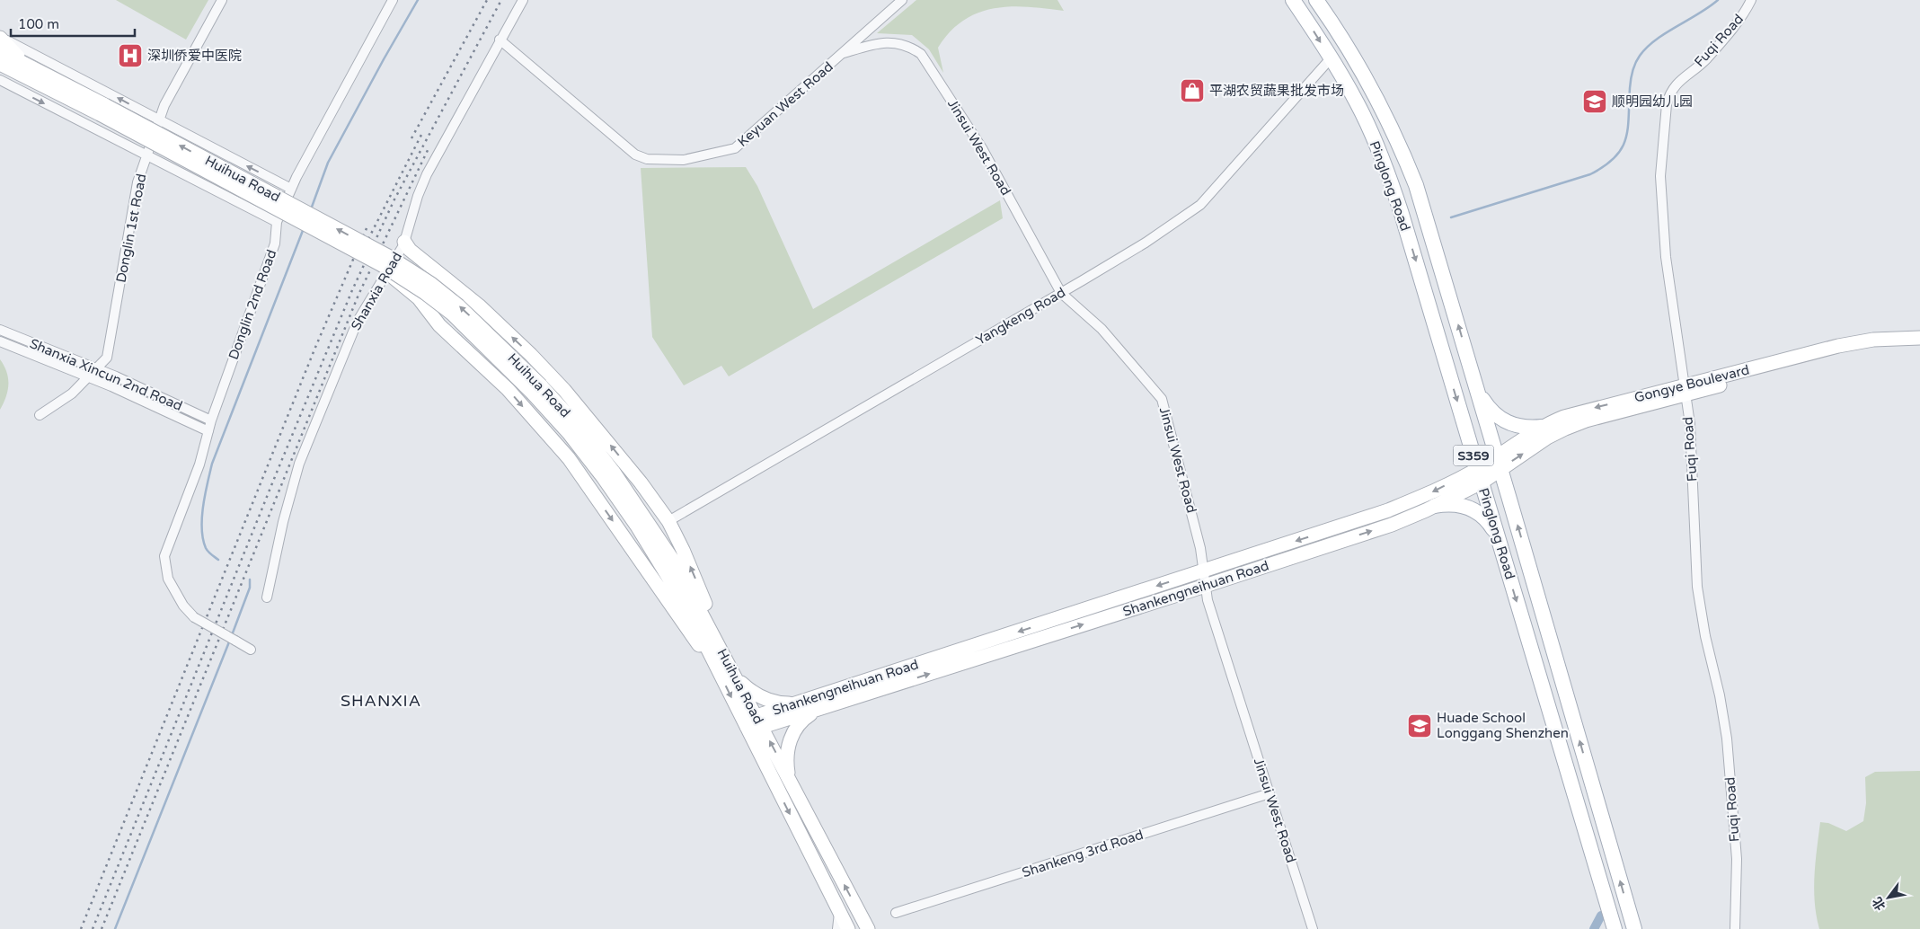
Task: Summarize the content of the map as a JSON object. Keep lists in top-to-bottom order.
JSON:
{
  "streets": {
    "main road": ["Pinglong Road", "S359"],
    "street": [
      "Fuqi Road",
      "Keyuan West Road",
      "Jinsui West Road",
      "Huihua Road",
      "Donglin 1st Road",
      "Shanxia Road",
      "Donglin 2nd Road",
      "Yangkeng Road",
      "Shanxia Xincun 2nd Road",
      "Gongye Boulevard",
      "Shankengneihuan Road",
      "Shankeng 3rd Road"
    ]
  },
  "crossings": [
    ["Fuqi Road", "Gongye Boulevard"],
    ["Keyuan West Road", "Jinsui West Road"],
    ["Keyuan West Road", "Shanxia Road"],
    ["Jinsui West Road", "Yangkeng Road"],
    ["Jinsui West Road", "Shankengneihuan Road"],
    ["Jinsui West Road", "Shankeng 3rd Road"],
    ["Huihua Road", "Shankengneihuan Road"],
    ["Pinglong Road", "Yangkeng Road"],
    ["Pinglong Road", "Gongye Boulevard"],
    ["Pinglong Road", "Shankengneihuan Road"],
    ["Donglin 1st Road", "Shanxia Xincun 2nd Road"],
    ["Donglin 2nd Road", "Shanxia Xincun 2nd Road"],
    ["Gongye Boulevard", "Shankengneihuan Road"]
  ],
  "districts": ["SHANXIA"],
  "places": {
    "hospital": ["深圳侨爱中医院"],
    "shop": ["平湖农贸蔬果批发市场"],
    "school or university": ["顺明园幼儿园", "Huade School Longgang Shenzhen"]
  },
  "scale_bar": "100 m",
  "north": "bottom left"
}
